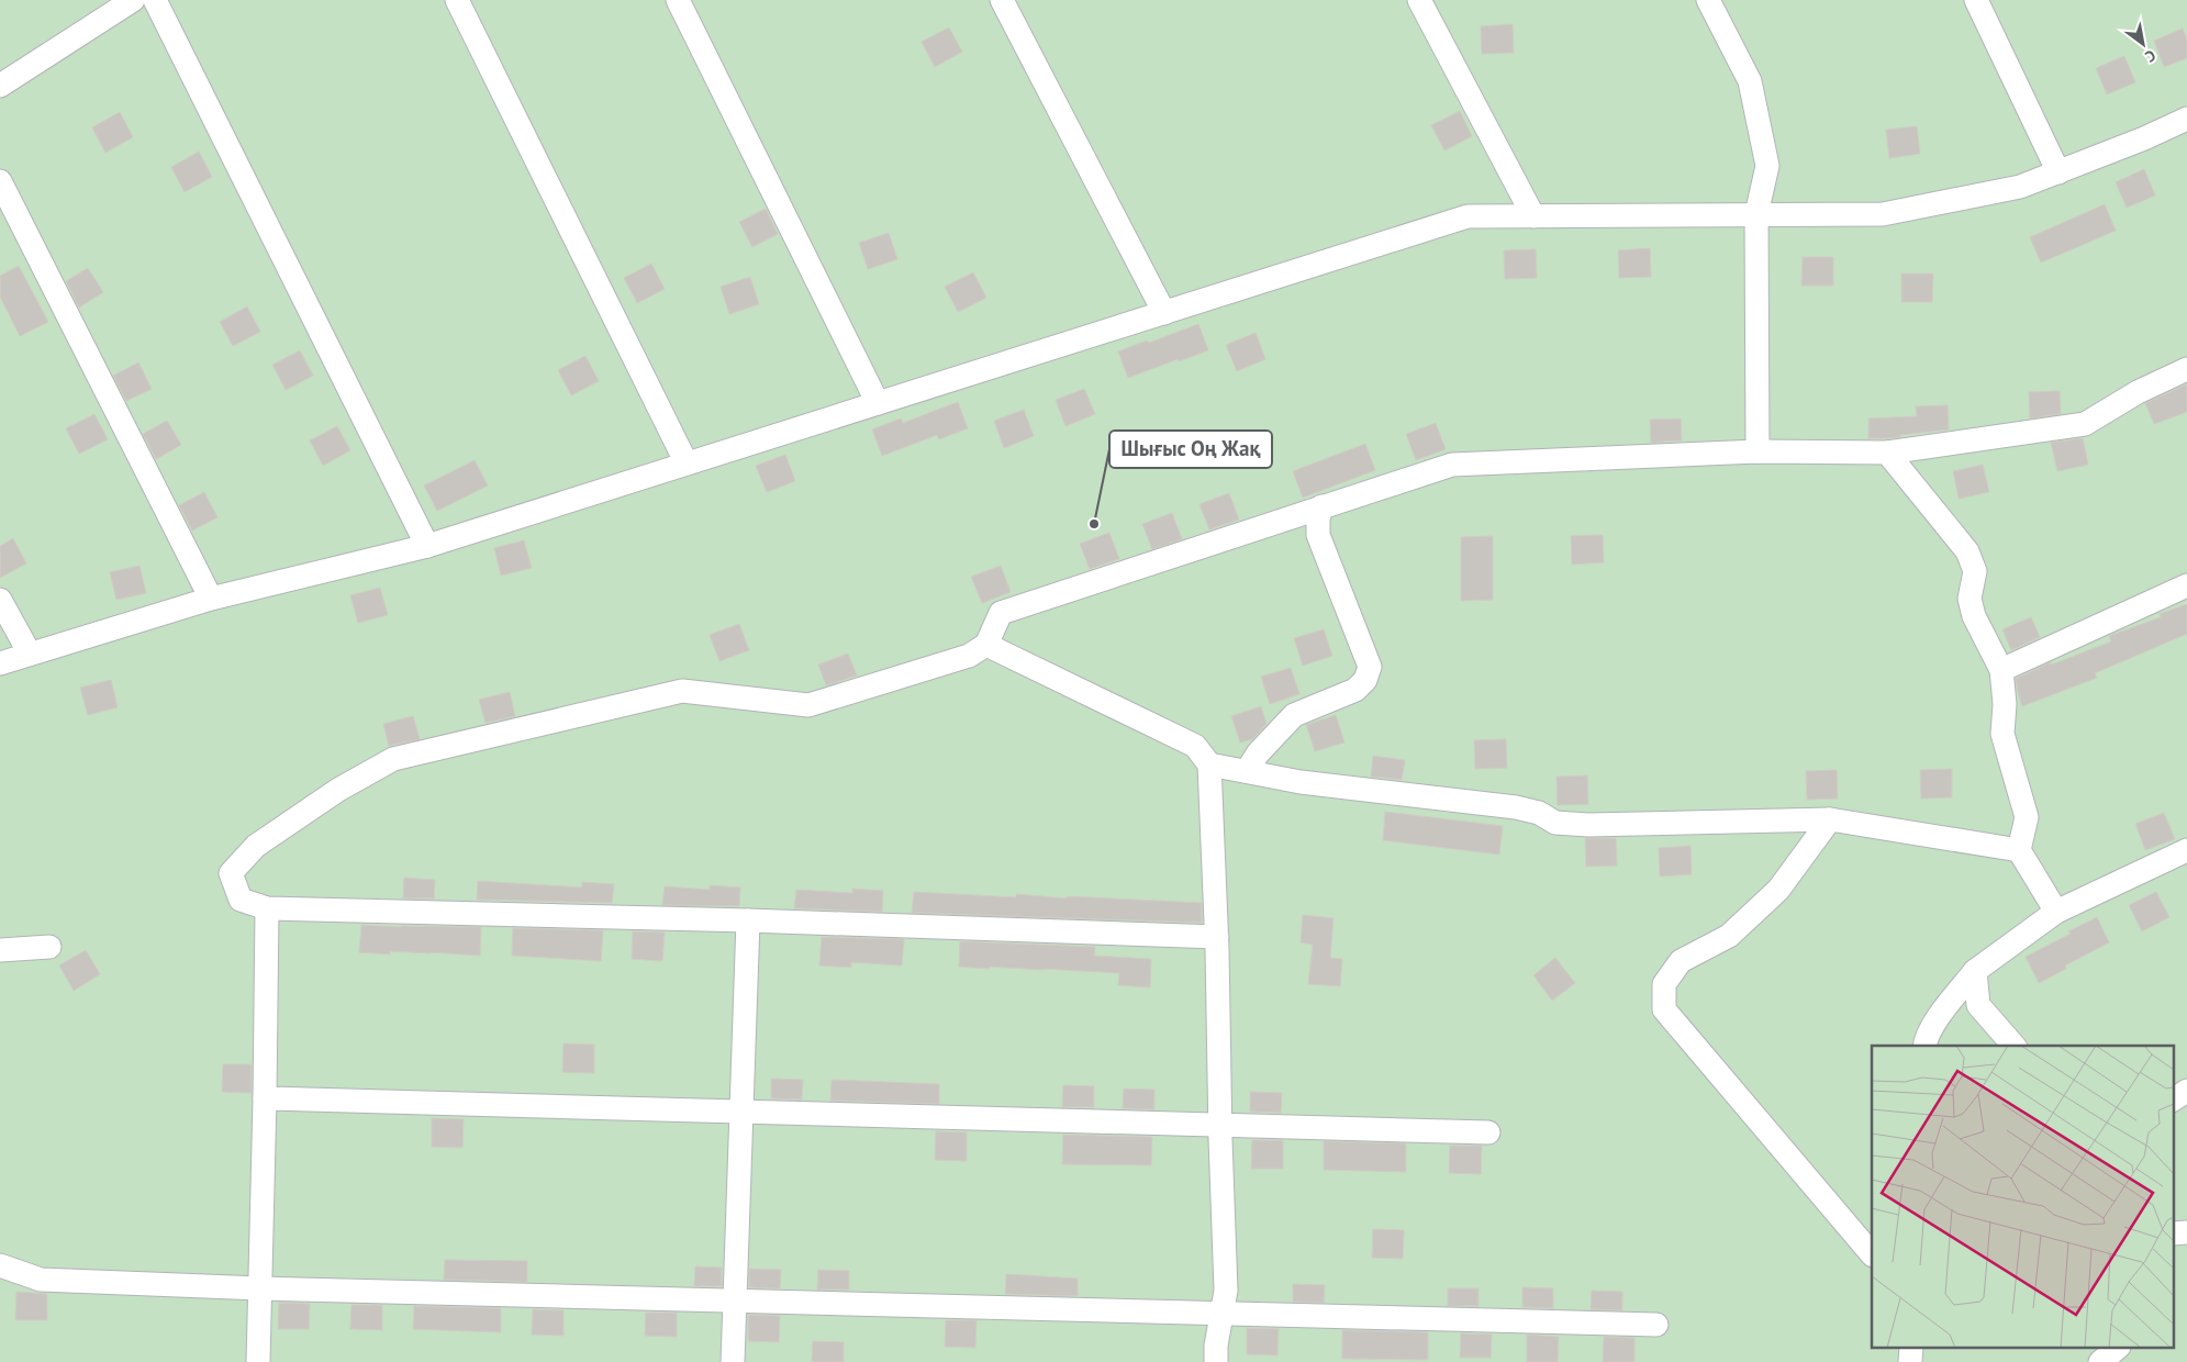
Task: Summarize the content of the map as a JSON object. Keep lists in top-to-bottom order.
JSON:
{
  "places": ["Шығыс Оң Жақ"],
  "north": "bottom right"
}
